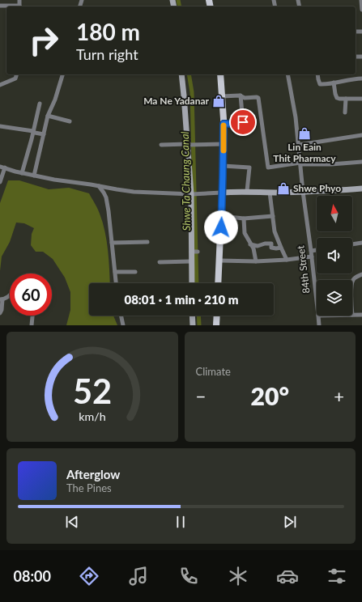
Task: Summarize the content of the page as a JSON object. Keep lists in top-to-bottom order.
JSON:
{
  "streets": {
    "street": ["84th Street"]
  },
  "water": ["Shwe Ta Chaung Canal"],
  "places": {
    "shop": ["Ma Ne Yadanar", "Lin Eain Thit Pharmacy", "Shwe Phyo"]
  },
  "north": "top",
  "page": {
    "turn": ["180 m", "Turn right"],
    "limit": "60",
    "trip": "08:01 · 1 min · 210 m",
    "tile": "Climate",
    "heat": ["−", "20°", "+"],
    "song": ["Afterglow", "The Pines"],
    "tabs": "08:00",
    "gauge": ["52", "km/h"]
  }
}
